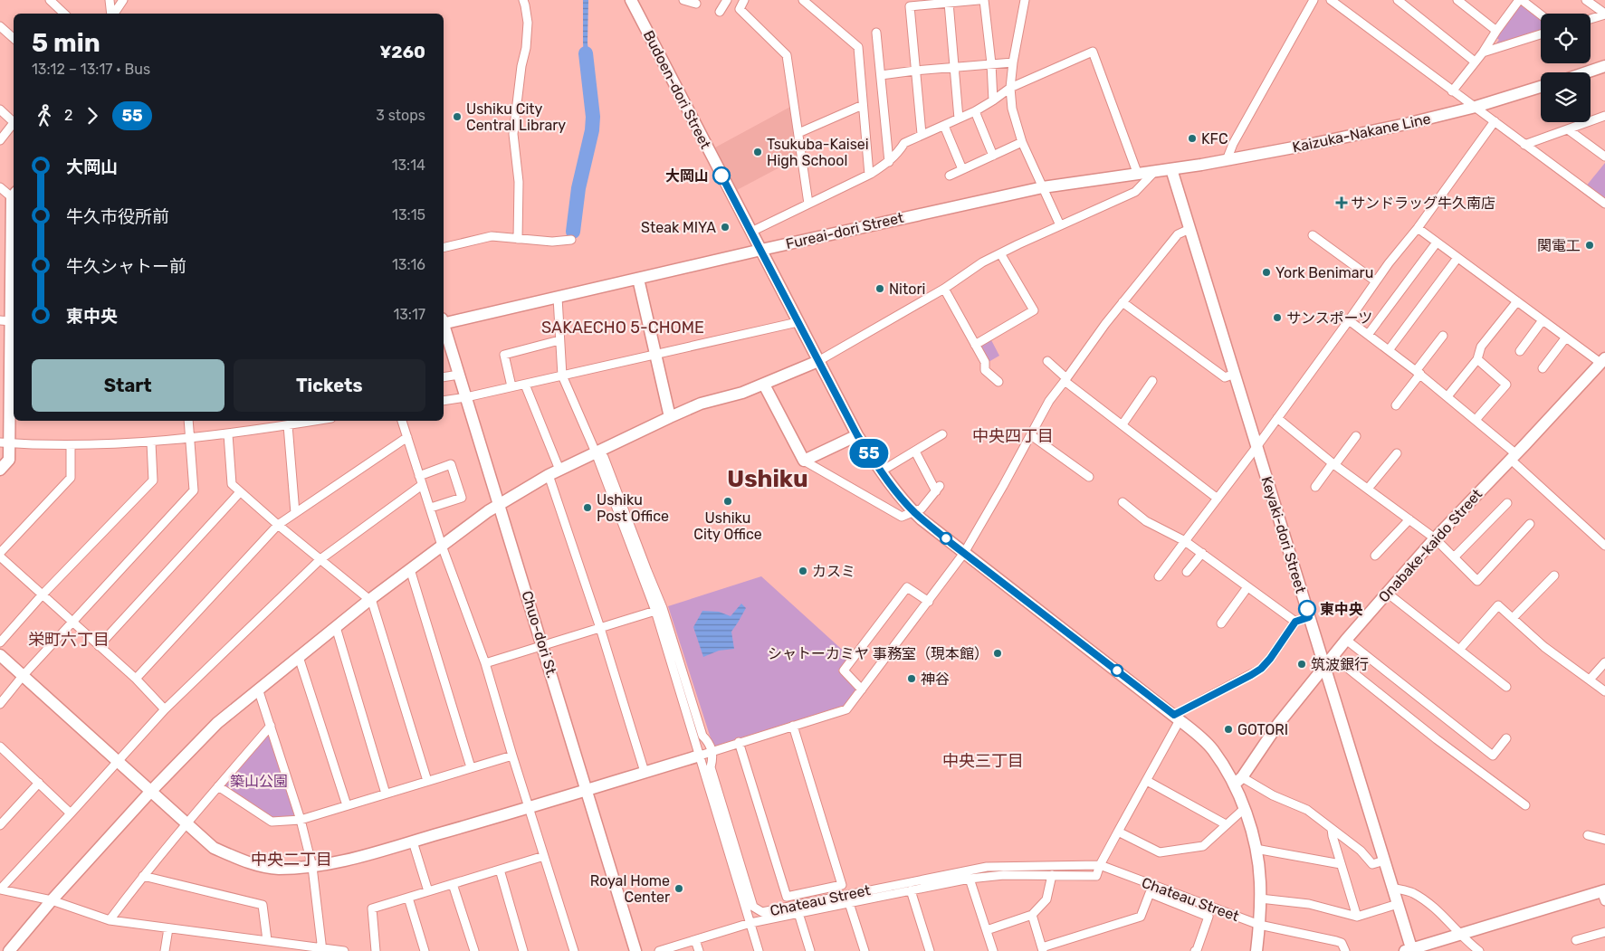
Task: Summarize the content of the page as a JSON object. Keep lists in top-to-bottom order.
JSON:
{
  "streets": {
    "street": [
      "Budoen-dori Street",
      "Kaizuka-Nakane Line",
      "Fureai-dori Street",
      "Keyaki-dori Street",
      "Onabake-kaido Street",
      "Chuo-dori St.",
      "Chateau Street"
    ]
  },
  "crossings": [
    ["Budoen-dori Street", "Fureai-dori Street"],
    ["Budoen-dori Street", "Onabake-kaido Street"],
    ["Budoen-dori Street", "Chateau Street"],
    ["Kaizuka-Nakane Line", "Fureai-dori Street"],
    ["Kaizuka-Nakane Line", "Keyaki-dori Street"],
    ["Fureai-dori Street", "Keyaki-dori Street"],
    ["Keyaki-dori Street", "Onabake-kaido Street"]
  ],
  "districts": [
    "SAKAECHO 5-CHOME",
    "中央四丁目",
    "Ushiku",
    "栄町六丁目",
    "中央三丁目",
    "中央二丁目"
  ],
  "parks": ["築山公園"],
  "places": {
    "other": [
      "Ushiku City Central Library",
      "KFC",
      "Tsukuba-Kaisei High School",
      "大岡山",
      "Steak MIYA",
      "関電工",
      "York Benimaru",
      "Nitori",
      "サンスポーツ",
      "Ushiku City Office",
      "Ushiku Post Office",
      "カスミ",
      "東中央",
      "シャトーカミヤ 事務室（現本館）",
      "筑波銀行",
      "神谷",
      "GOTORI",
      "Royal Home Center"
    ],
    "health": ["サンドラッグ牛久南店"]
  },
  "lines": ["bus line 55"],
  "page": {
    "on_map": "55",
    "heading": ["5 min", "13:12 – 13:17 · Bus", "¥260"],
    "legs": ["2", "55", "3 stops"],
    "list": [
      {
        "name": "大岡山",
        "value": "13:14"
      },
      {
        "name": "牛久市役所前",
        "value": "13:15"
      },
      {
        "name": "牛久シャトー前",
        "value": "13:16"
      },
      {
        "name": "東中央",
        "value": "13:17"
      }
    ],
    "buttons": ["Start", "Tickets"]
  }
}
